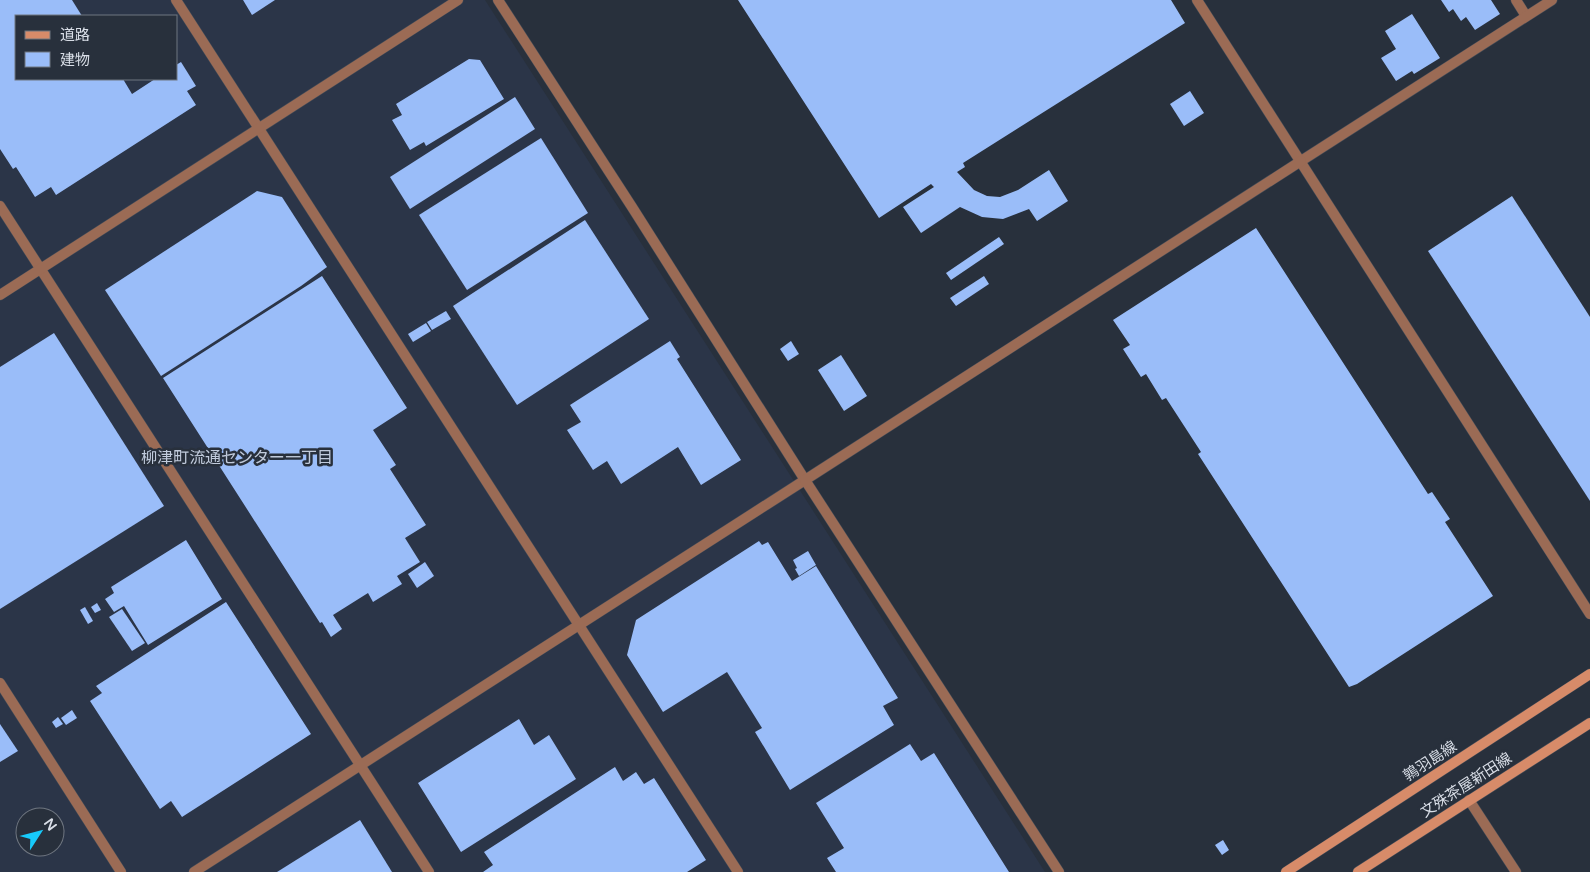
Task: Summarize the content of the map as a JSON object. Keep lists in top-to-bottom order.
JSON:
{
  "streets": {
    "main road": ["鶉羽島線", "文殊茶屋新田線"]
  },
  "districts": ["柳津町流通センター一丁目"],
  "legend": ["道路", "建物"],
  "north": "top right"
}
